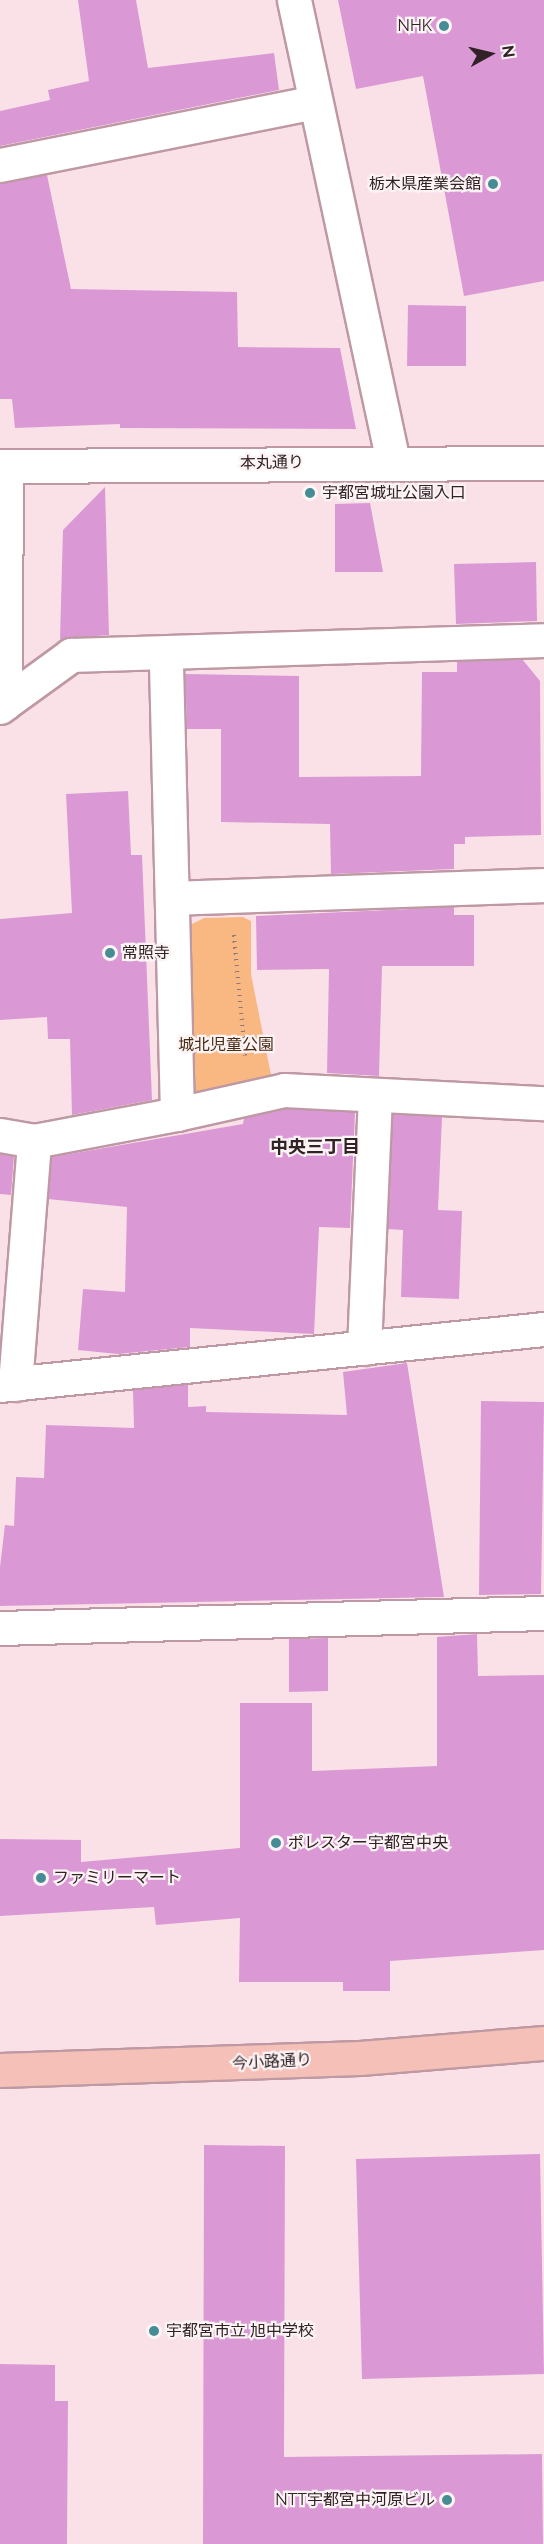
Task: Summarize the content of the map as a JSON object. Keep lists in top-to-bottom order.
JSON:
{
  "streets": {
    "main road": ["今小路通り"],
    "street": ["本丸通り"]
  },
  "districts": ["中央三丁目"],
  "parks": ["城北児童公園"],
  "places": [
    "NHK",
    "栃木県産業会館",
    "宇都宮城址公園入口",
    "常照寺",
    "ポレスター宇都宮中央",
    "ファミリーマート",
    "宇都宮市立 旭中学校",
    "NTT宇都宮中河原ビル"
  ],
  "north": "right"
}
